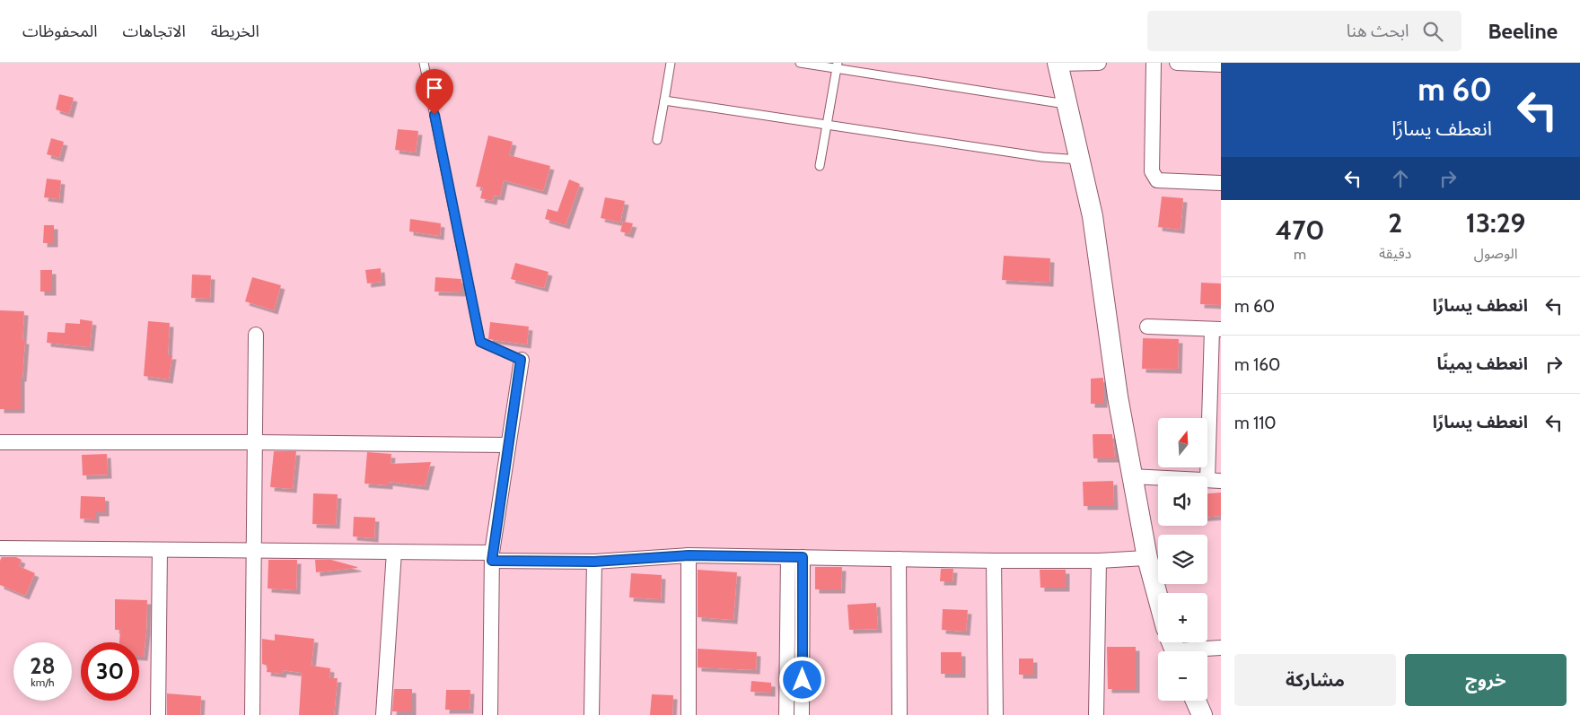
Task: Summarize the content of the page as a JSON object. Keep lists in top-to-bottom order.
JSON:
{
  "north": "top",
  "page": {
    "header": "Beeline",
    "search": "ابحث هنا",
    "nav": ["الخريطة", "الاتجاهات", "المحفوظات"],
    "turn": ["60 m", "انعطف يسارًا"],
    "eta": [
      "13:29",
      "الوصول",
      "2",
      "دقيقة",
      "470",
      "m"
    ],
    "list": [
      {
        "name": "انعطف يسارًا",
        "value": "60 m"
      },
      {
        "name": "انعطف يمينًا",
        "value": "160 m"
      },
      {
        "name": "انعطف يسارًا",
        "value": "110 m"
      }
    ],
    "map_buttons": ["+", "−"],
    "speed": "28 km/h",
    "limit": "30",
    "buttons": ["خروج", "مشاركة"]
  }
}
